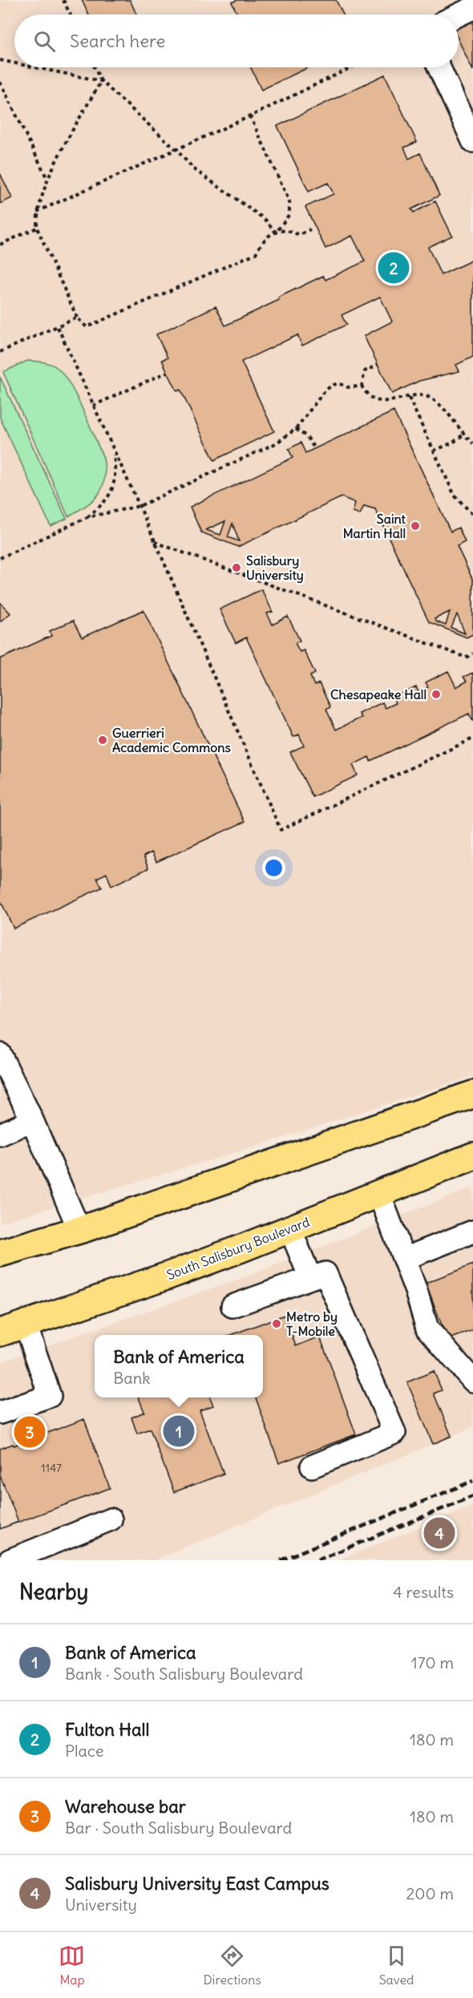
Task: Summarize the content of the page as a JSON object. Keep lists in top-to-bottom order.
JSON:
{
  "streets": {
    "main road": ["South Salisbury Boulevard"]
  },
  "places": [
    "Saint Martin Hall",
    "Salisbury University",
    "Chesapeake Hall",
    "Guerrieri Academic Commons",
    "Metro by T-Mobile"
  ],
  "house_numbers": ["1147"],
  "page": {
    "search": "Search here",
    "pins": [
      "2",
      "1",
      "3",
      "4"
    ],
    "popup": ["Bank of America", "Bank"],
    "heading": ["Nearby", "4 results"],
    "list": [
      {
        "mark": "1",
        "name": "Bank of America",
        "note": "Bank · South Salisbury Boulevard",
        "value": "170 m"
      },
      {
        "mark": "2",
        "name": "Fulton Hall",
        "note": "Place",
        "value": "180 m"
      },
      {
        "mark": "3",
        "name": "Warehouse bar",
        "note": "Bar · South Salisbury Boulevard",
        "value": "180 m"
      },
      {
        "mark": "4",
        "name": "Salisbury University East Campus",
        "note": "University",
        "value": "200 m"
      }
    ],
    "nav": ["Map", "Directions", "Saved"]
  }
}
